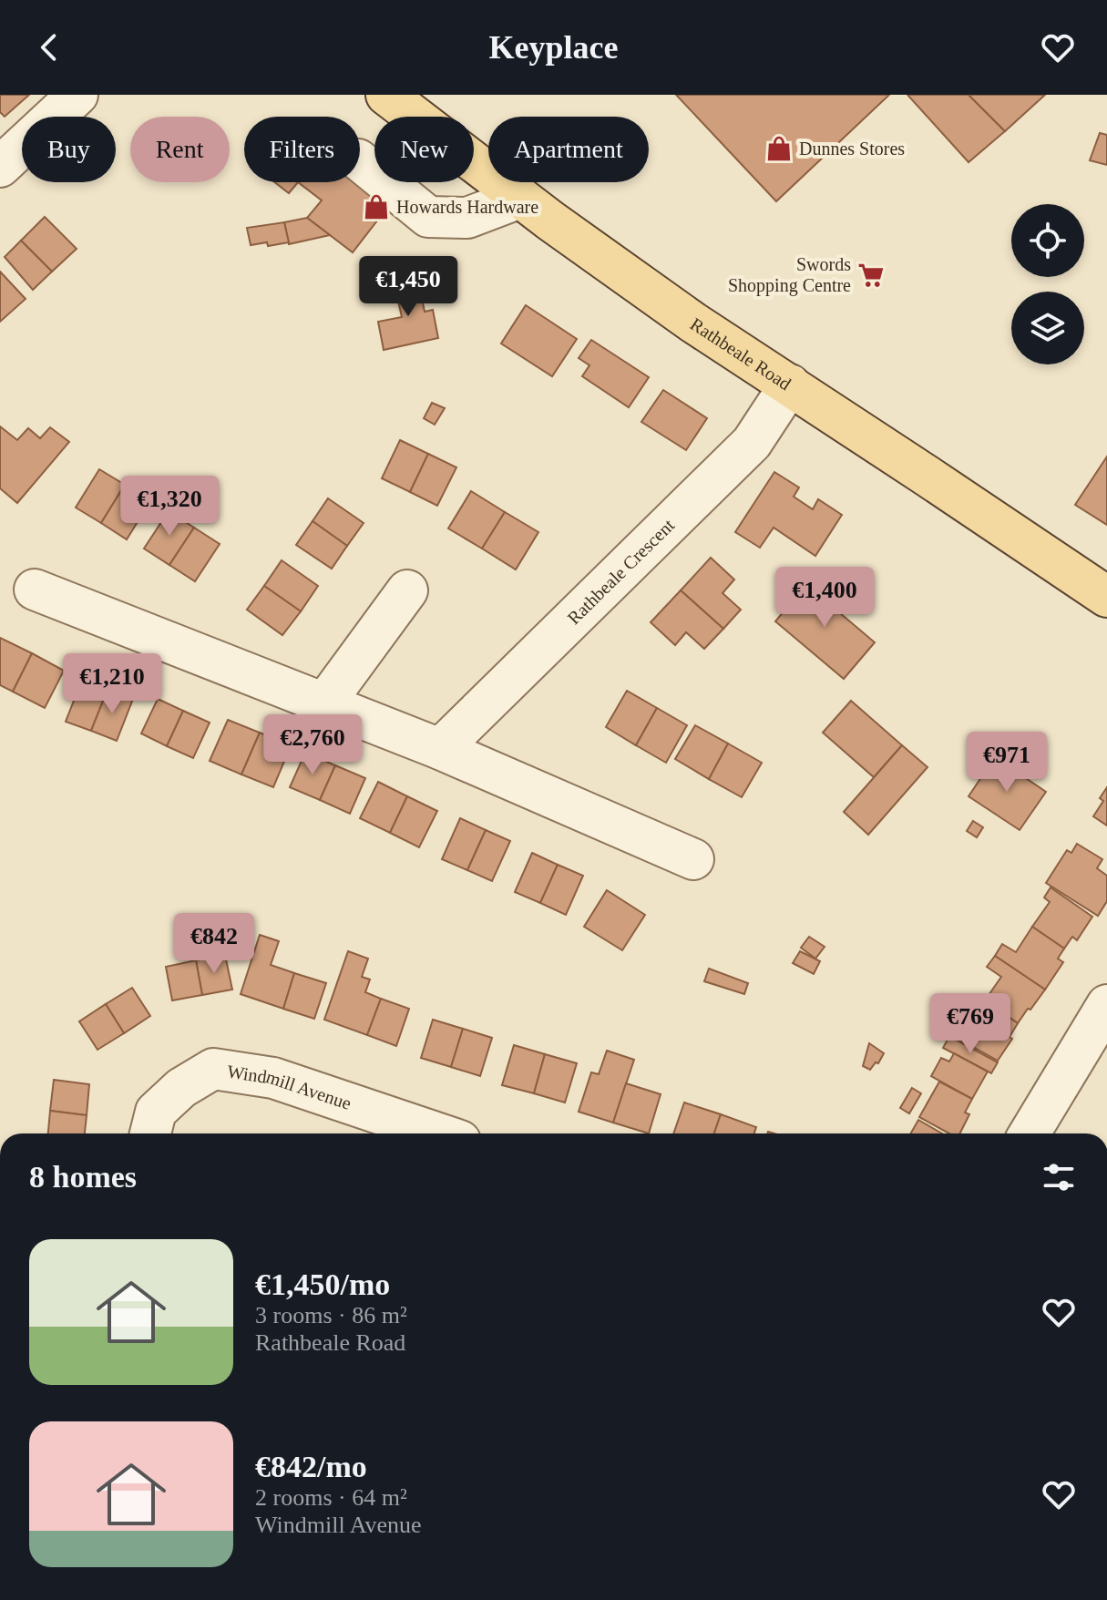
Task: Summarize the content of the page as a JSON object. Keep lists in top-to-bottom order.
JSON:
{
  "streets": {
    "main road": ["Rathbeale Road"],
    "street": ["Rathbeale Crescent", "Windmill Avenue"]
  },
  "crossings": [
    ["Rathbeale Road", "Rathbeale Crescent"]
  ],
  "places": {
    "shop": ["Dunnes Stores", "Howards Hardware"],
    "supermarket": ["Swords Shopping Centre"]
  },
  "page": {
    "header": "Keyplace",
    "chip": [
      "Buy",
      "Rent",
      "Filters",
      "New",
      "Apartment"
    ],
    "price": [
      "€1,450",
      "€1,320",
      "€1,400",
      "€1,210",
      "€2,760",
      "€971",
      "€842",
      "€769"
    ],
    "heading": "8 homes",
    "list": [
      {
        "name": "€1,450/mo",
        "note": "3 rooms · 86 m² · Rathbeale Road"
      },
      {
        "name": "€842/mo",
        "note": "2 rooms · 64 m² · Windmill Avenue"
      }
    ]
  }
}
